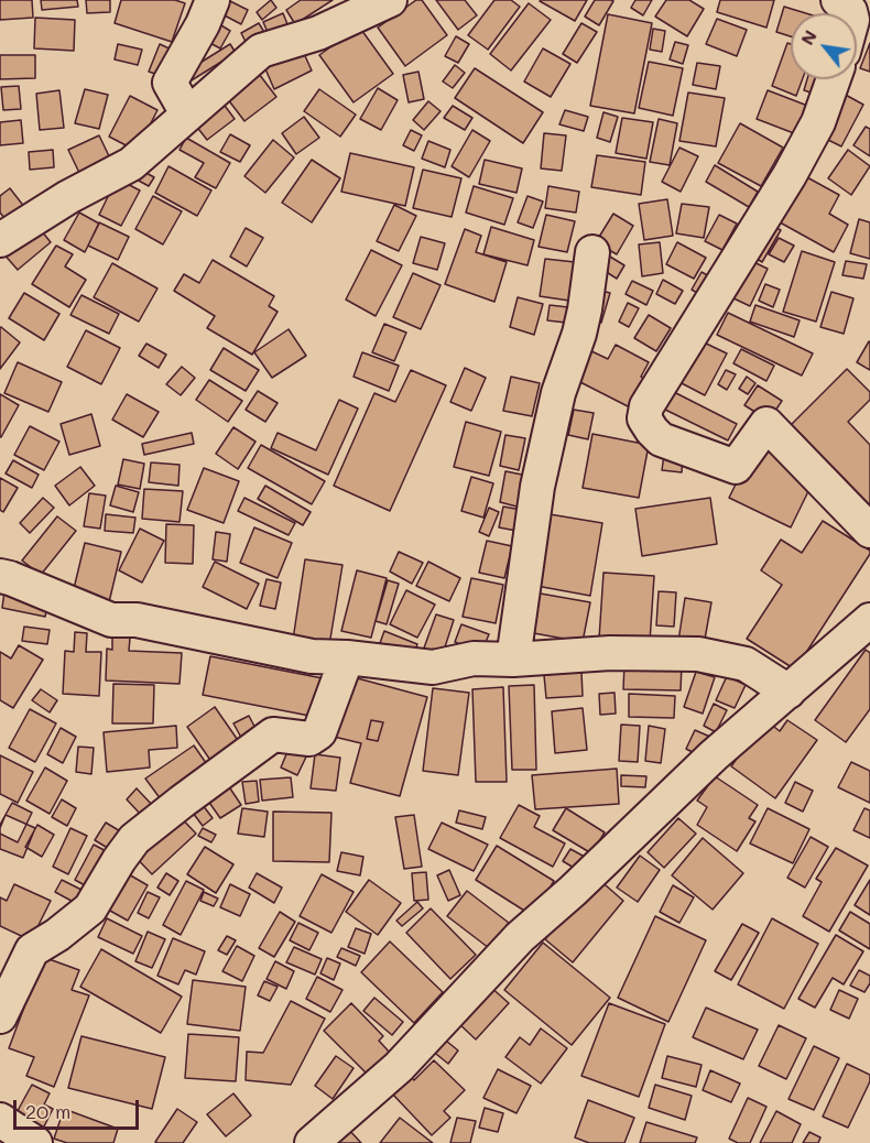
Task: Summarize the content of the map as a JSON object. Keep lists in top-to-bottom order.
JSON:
{
  "scale_bar": "20 m",
  "north": "top left"
}
